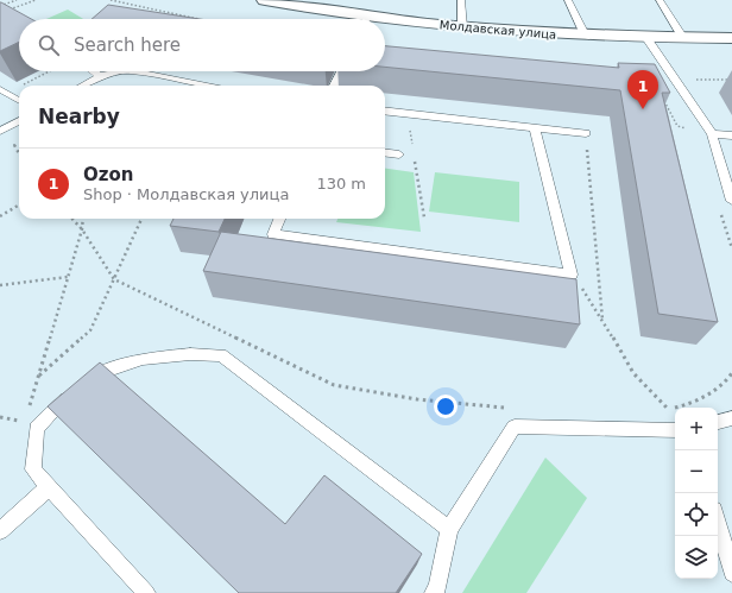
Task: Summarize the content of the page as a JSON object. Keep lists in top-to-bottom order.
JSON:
{
  "streets": {
    "street": ["Молдавская улица"]
  },
  "page": {
    "search": "Search here",
    "pins": "1",
    "heading": "Nearby",
    "list": [
      {
        "mark": "1",
        "name": "Ozon",
        "note": "Shop · Молдавская улица",
        "value": "130 m"
      }
    ],
    "map_buttons": ["+", "−"]
  }
}
